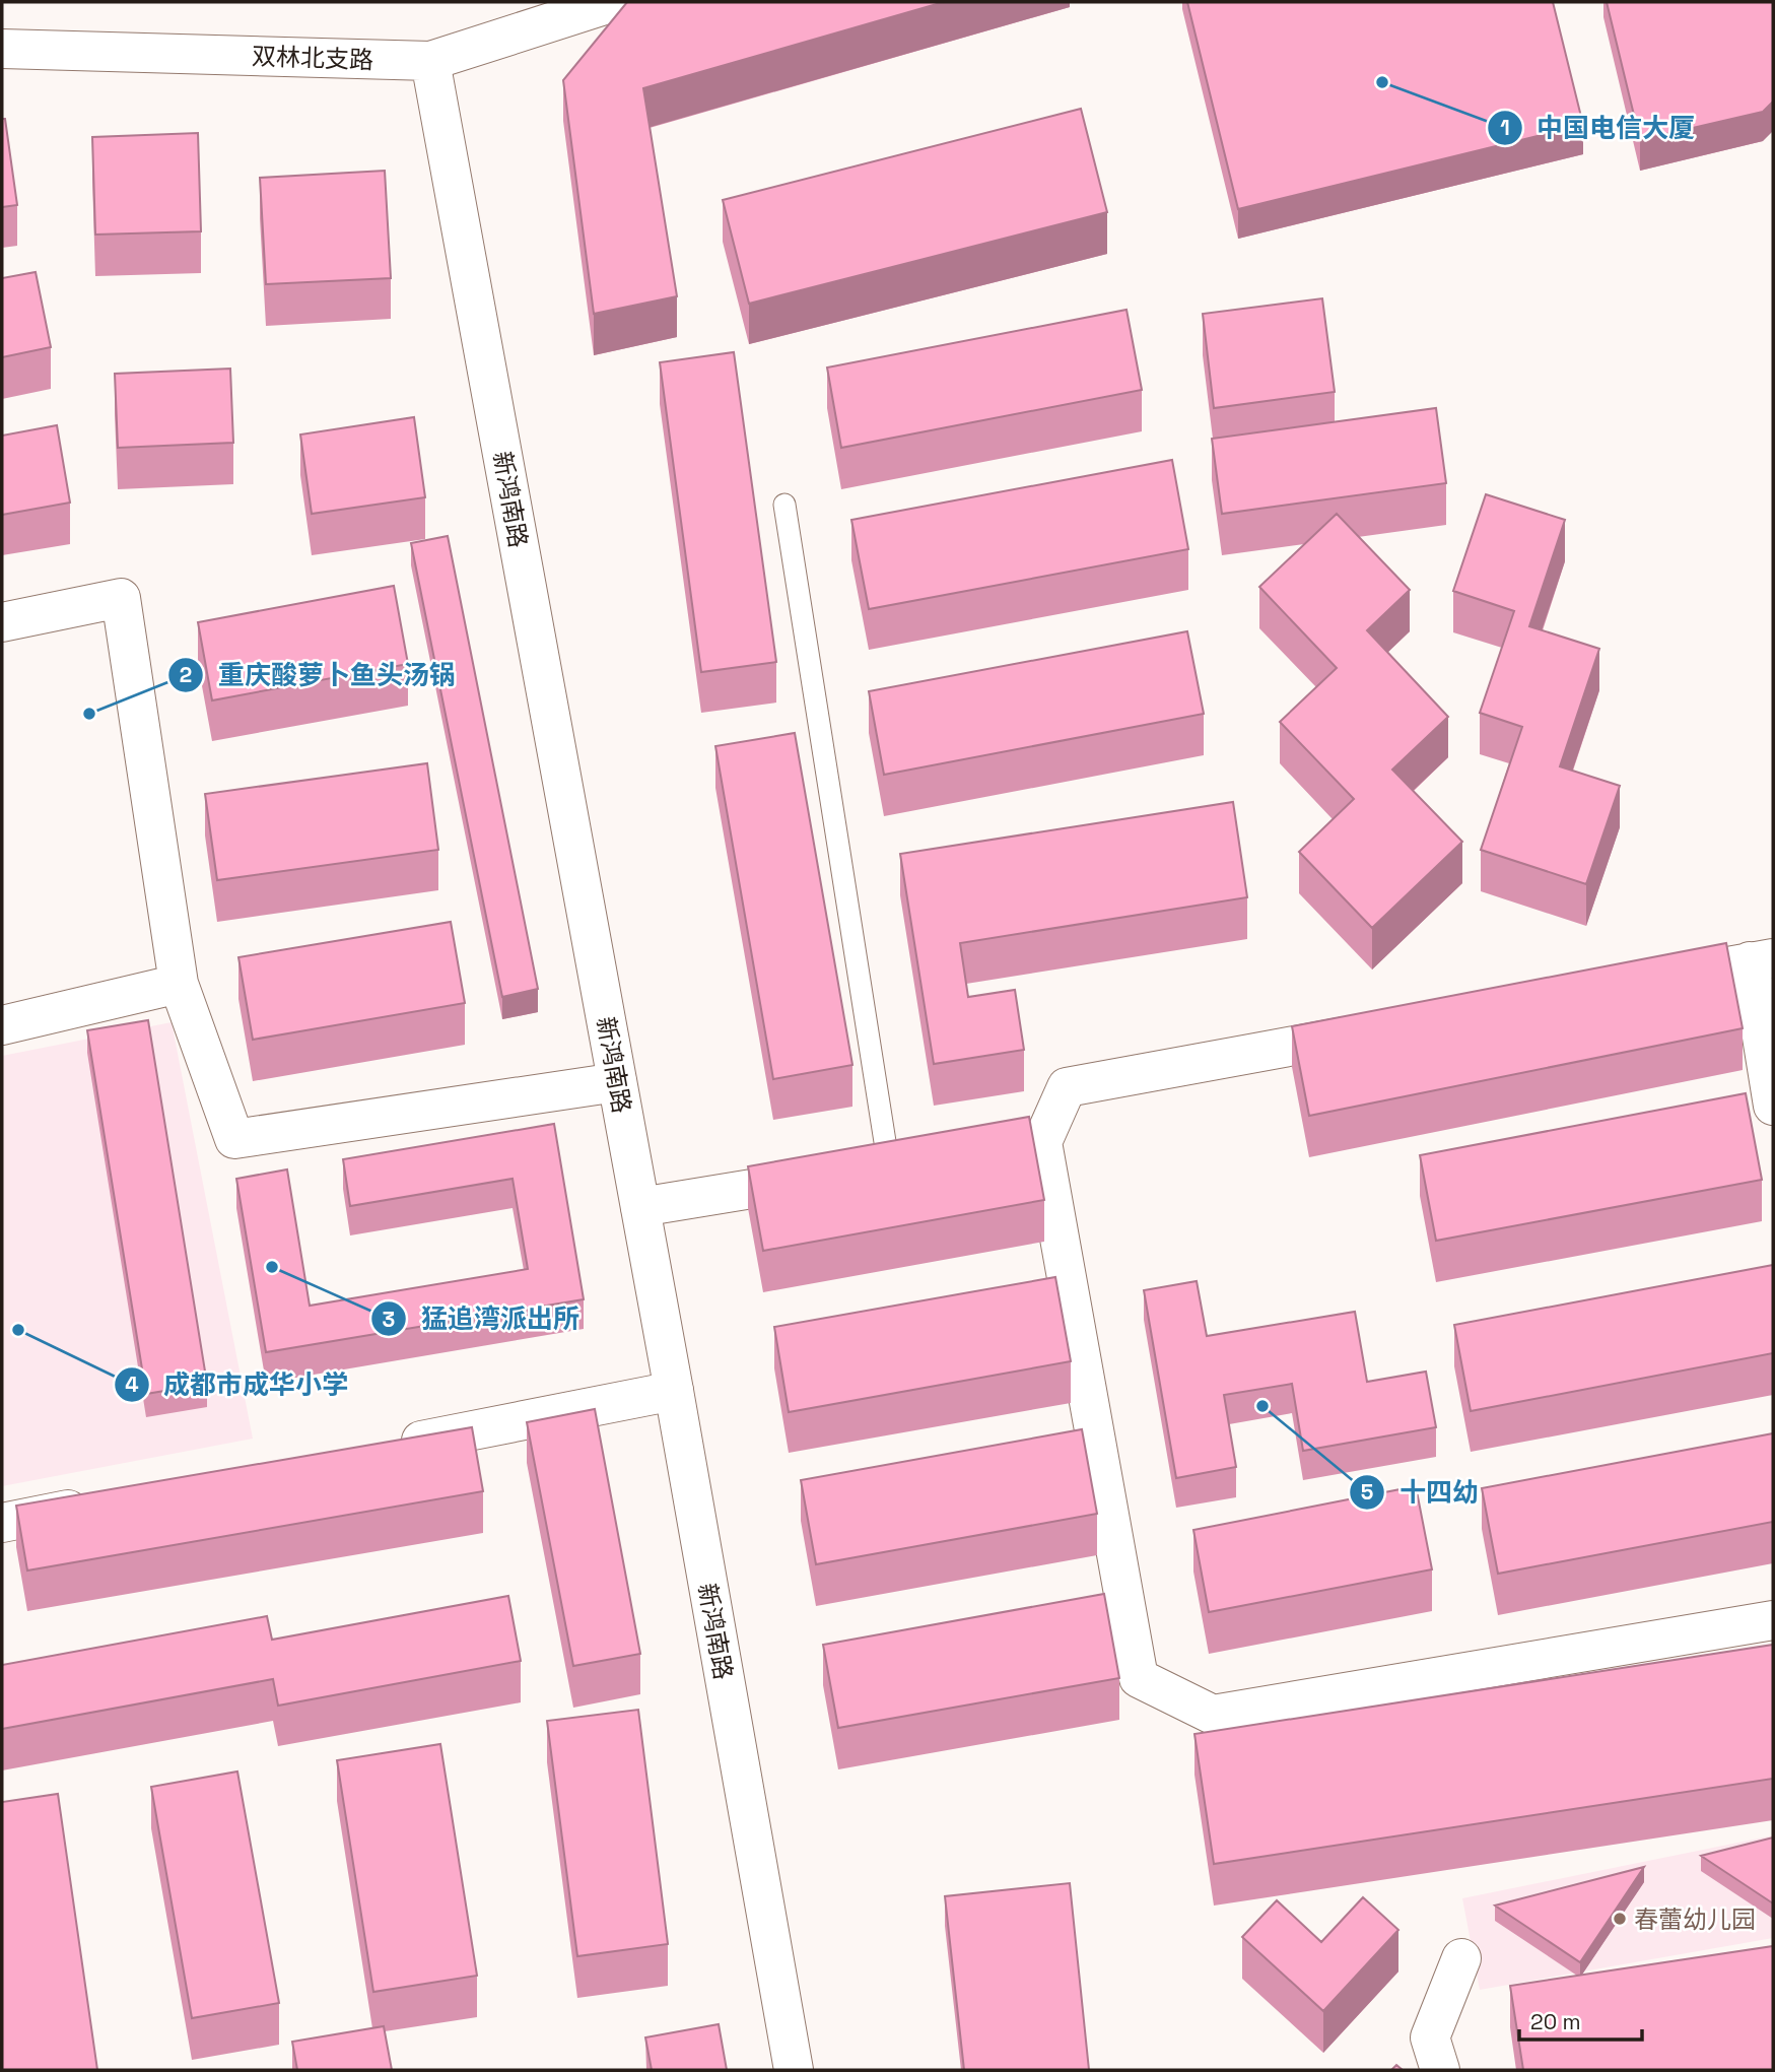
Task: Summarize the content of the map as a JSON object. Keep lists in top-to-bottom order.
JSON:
{
  "streets": {
    "street": ["双林北支路", "新鸿南路"]
  },
  "crossings": [
    ["双林北支路", "新鸿南路"]
  ],
  "places": [
    "中国电信大厦",
    "重庆酸萝卜鱼头汤锅",
    "猛追湾派出所",
    "成都市成华小学",
    "十四幼",
    "春蕾幼儿园"
  ],
  "scale_bar": "20 m"
}
